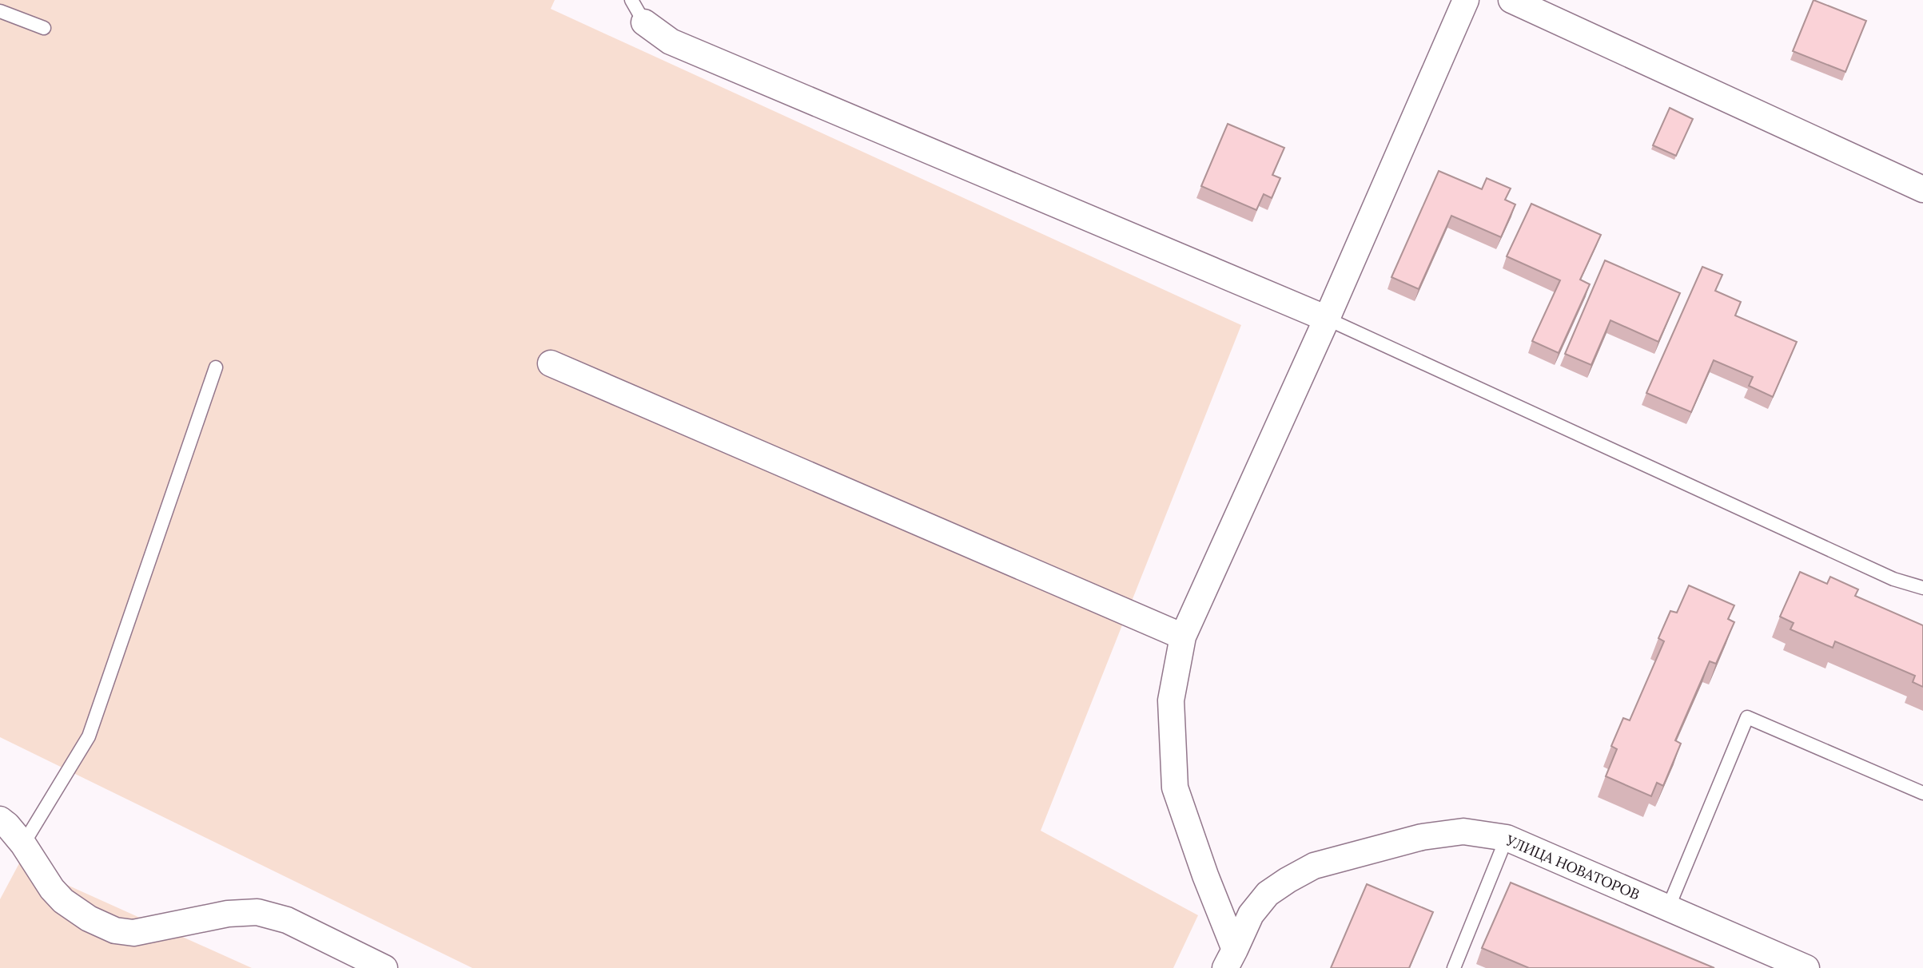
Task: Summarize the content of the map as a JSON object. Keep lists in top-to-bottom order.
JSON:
{
  "streets": {
    "street": ["УЛИЦА НОВАТОРОВ"]
  }
}
